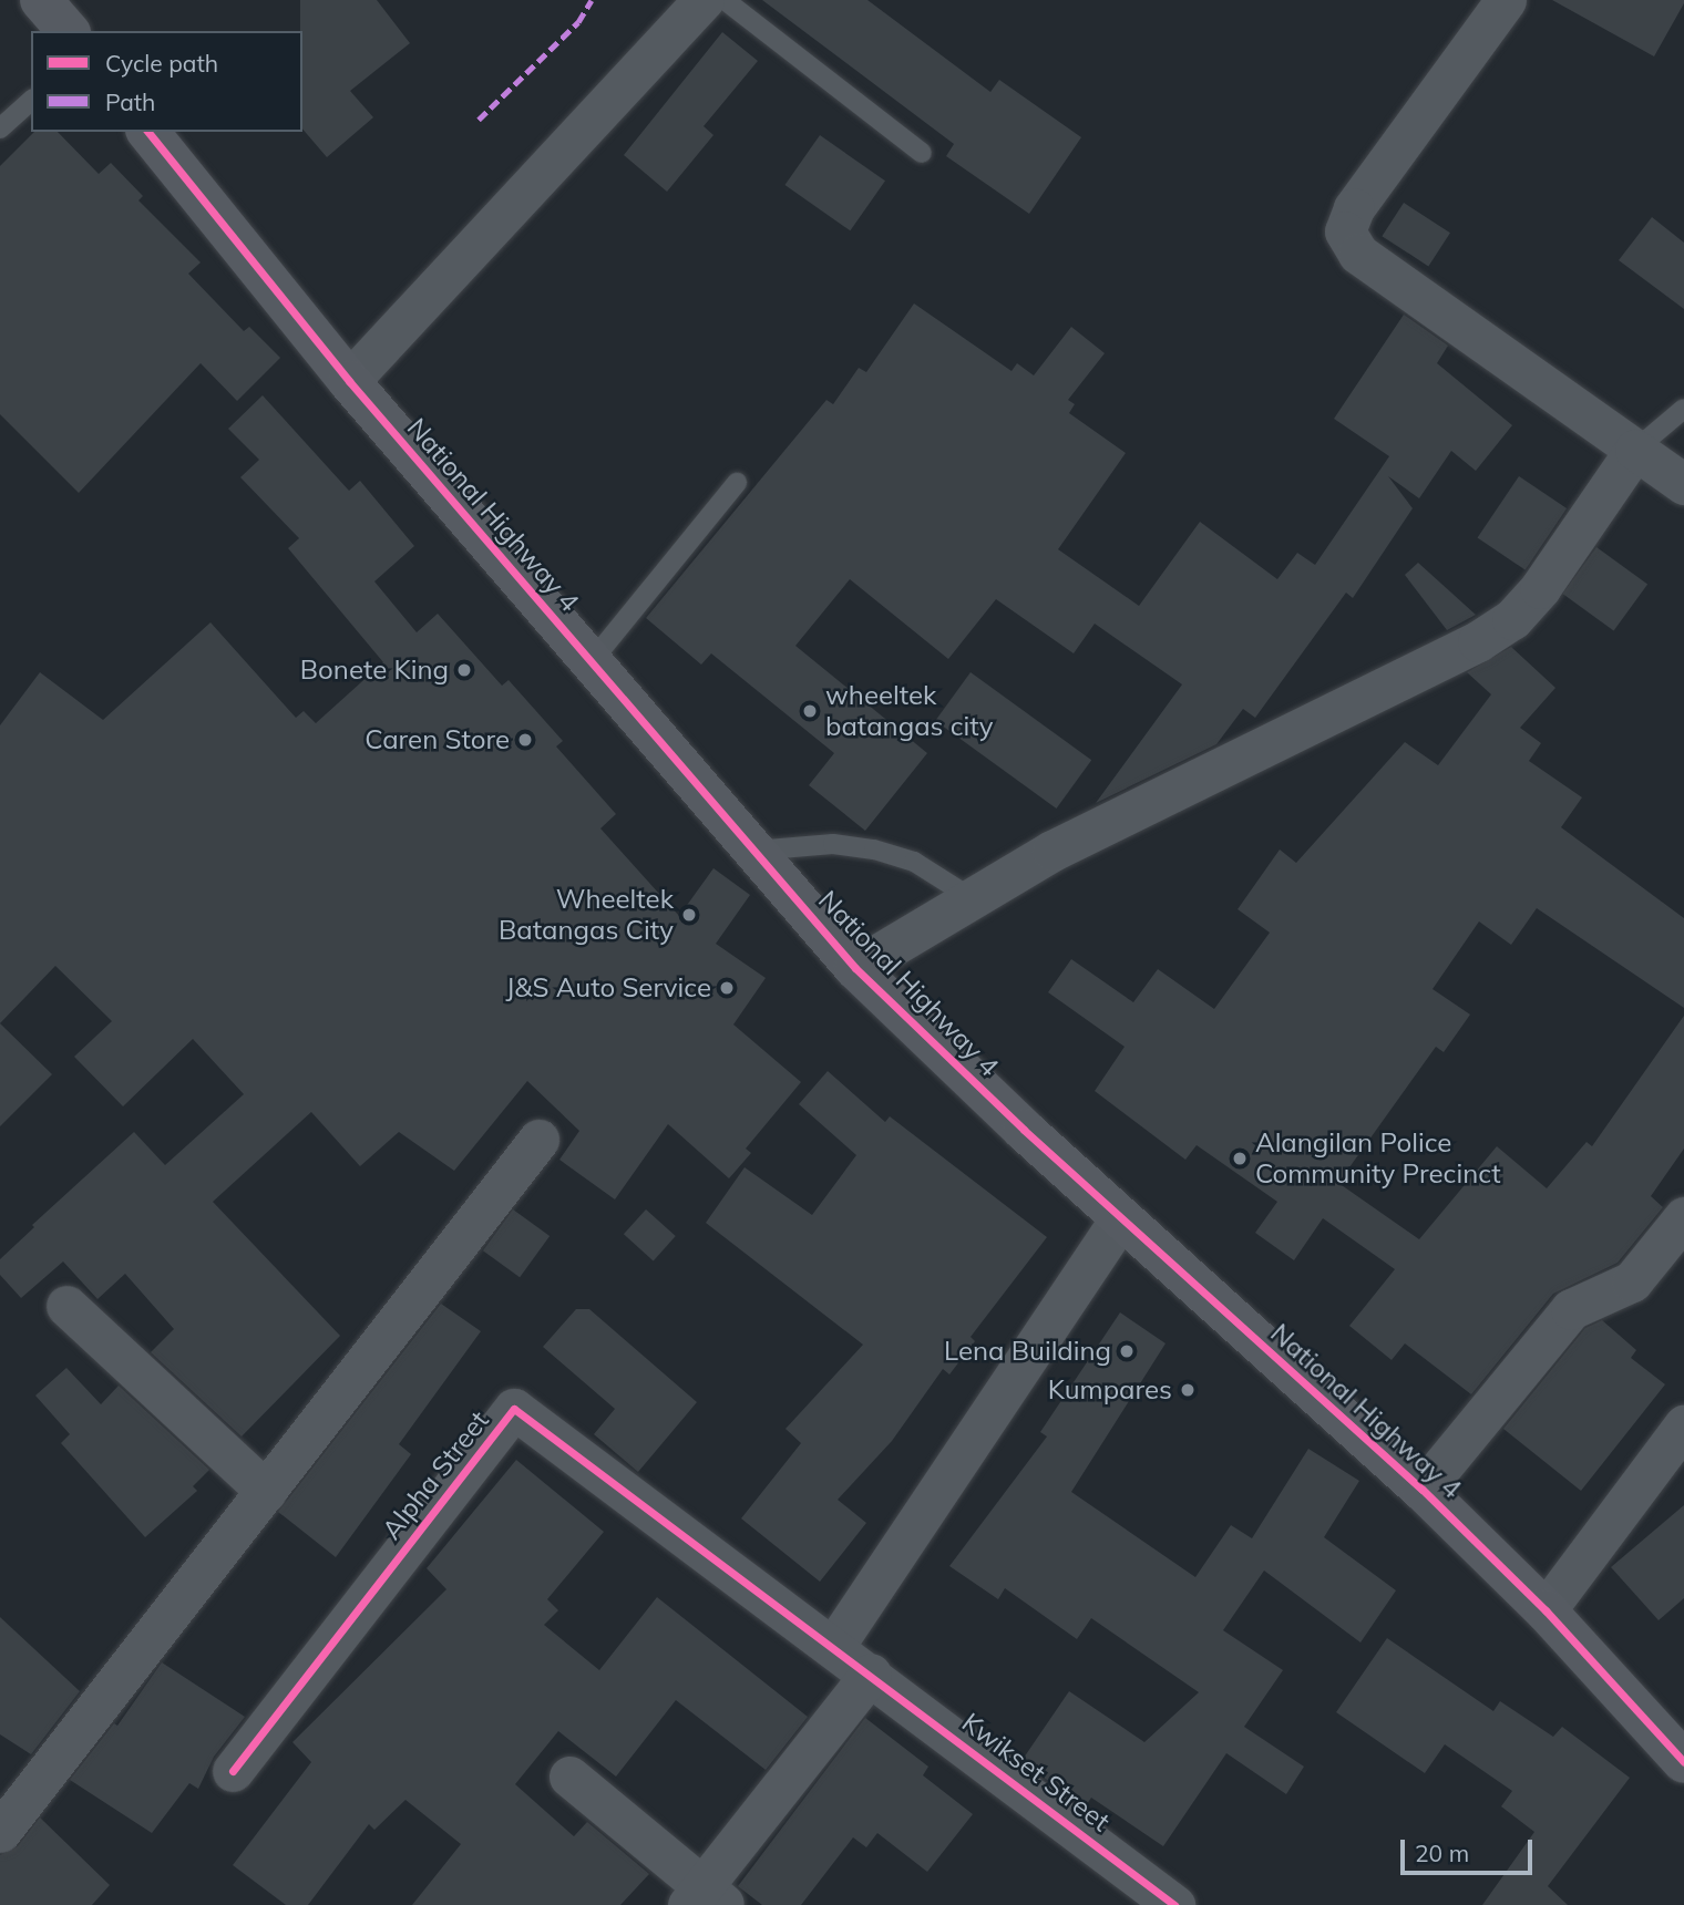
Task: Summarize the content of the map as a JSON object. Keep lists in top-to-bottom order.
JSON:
{
  "streets": {
    "main road": ["National Highway 4"],
    "street": ["Alpha Street", "Kwikset Street"]
  },
  "crossings": [
    ["Alpha Street", "Kwikset Street"]
  ],
  "places": [
    "Bonete King",
    "wheeltek batangas city",
    "Caren Store",
    "Wheeltek Batangas City",
    "J&S Auto Service",
    "Alangilan Police Community Precinct",
    "Lena Building",
    "Kumpares"
  ],
  "legend": ["Cycle path", "Path"],
  "scale_bar": "20 m"
}
